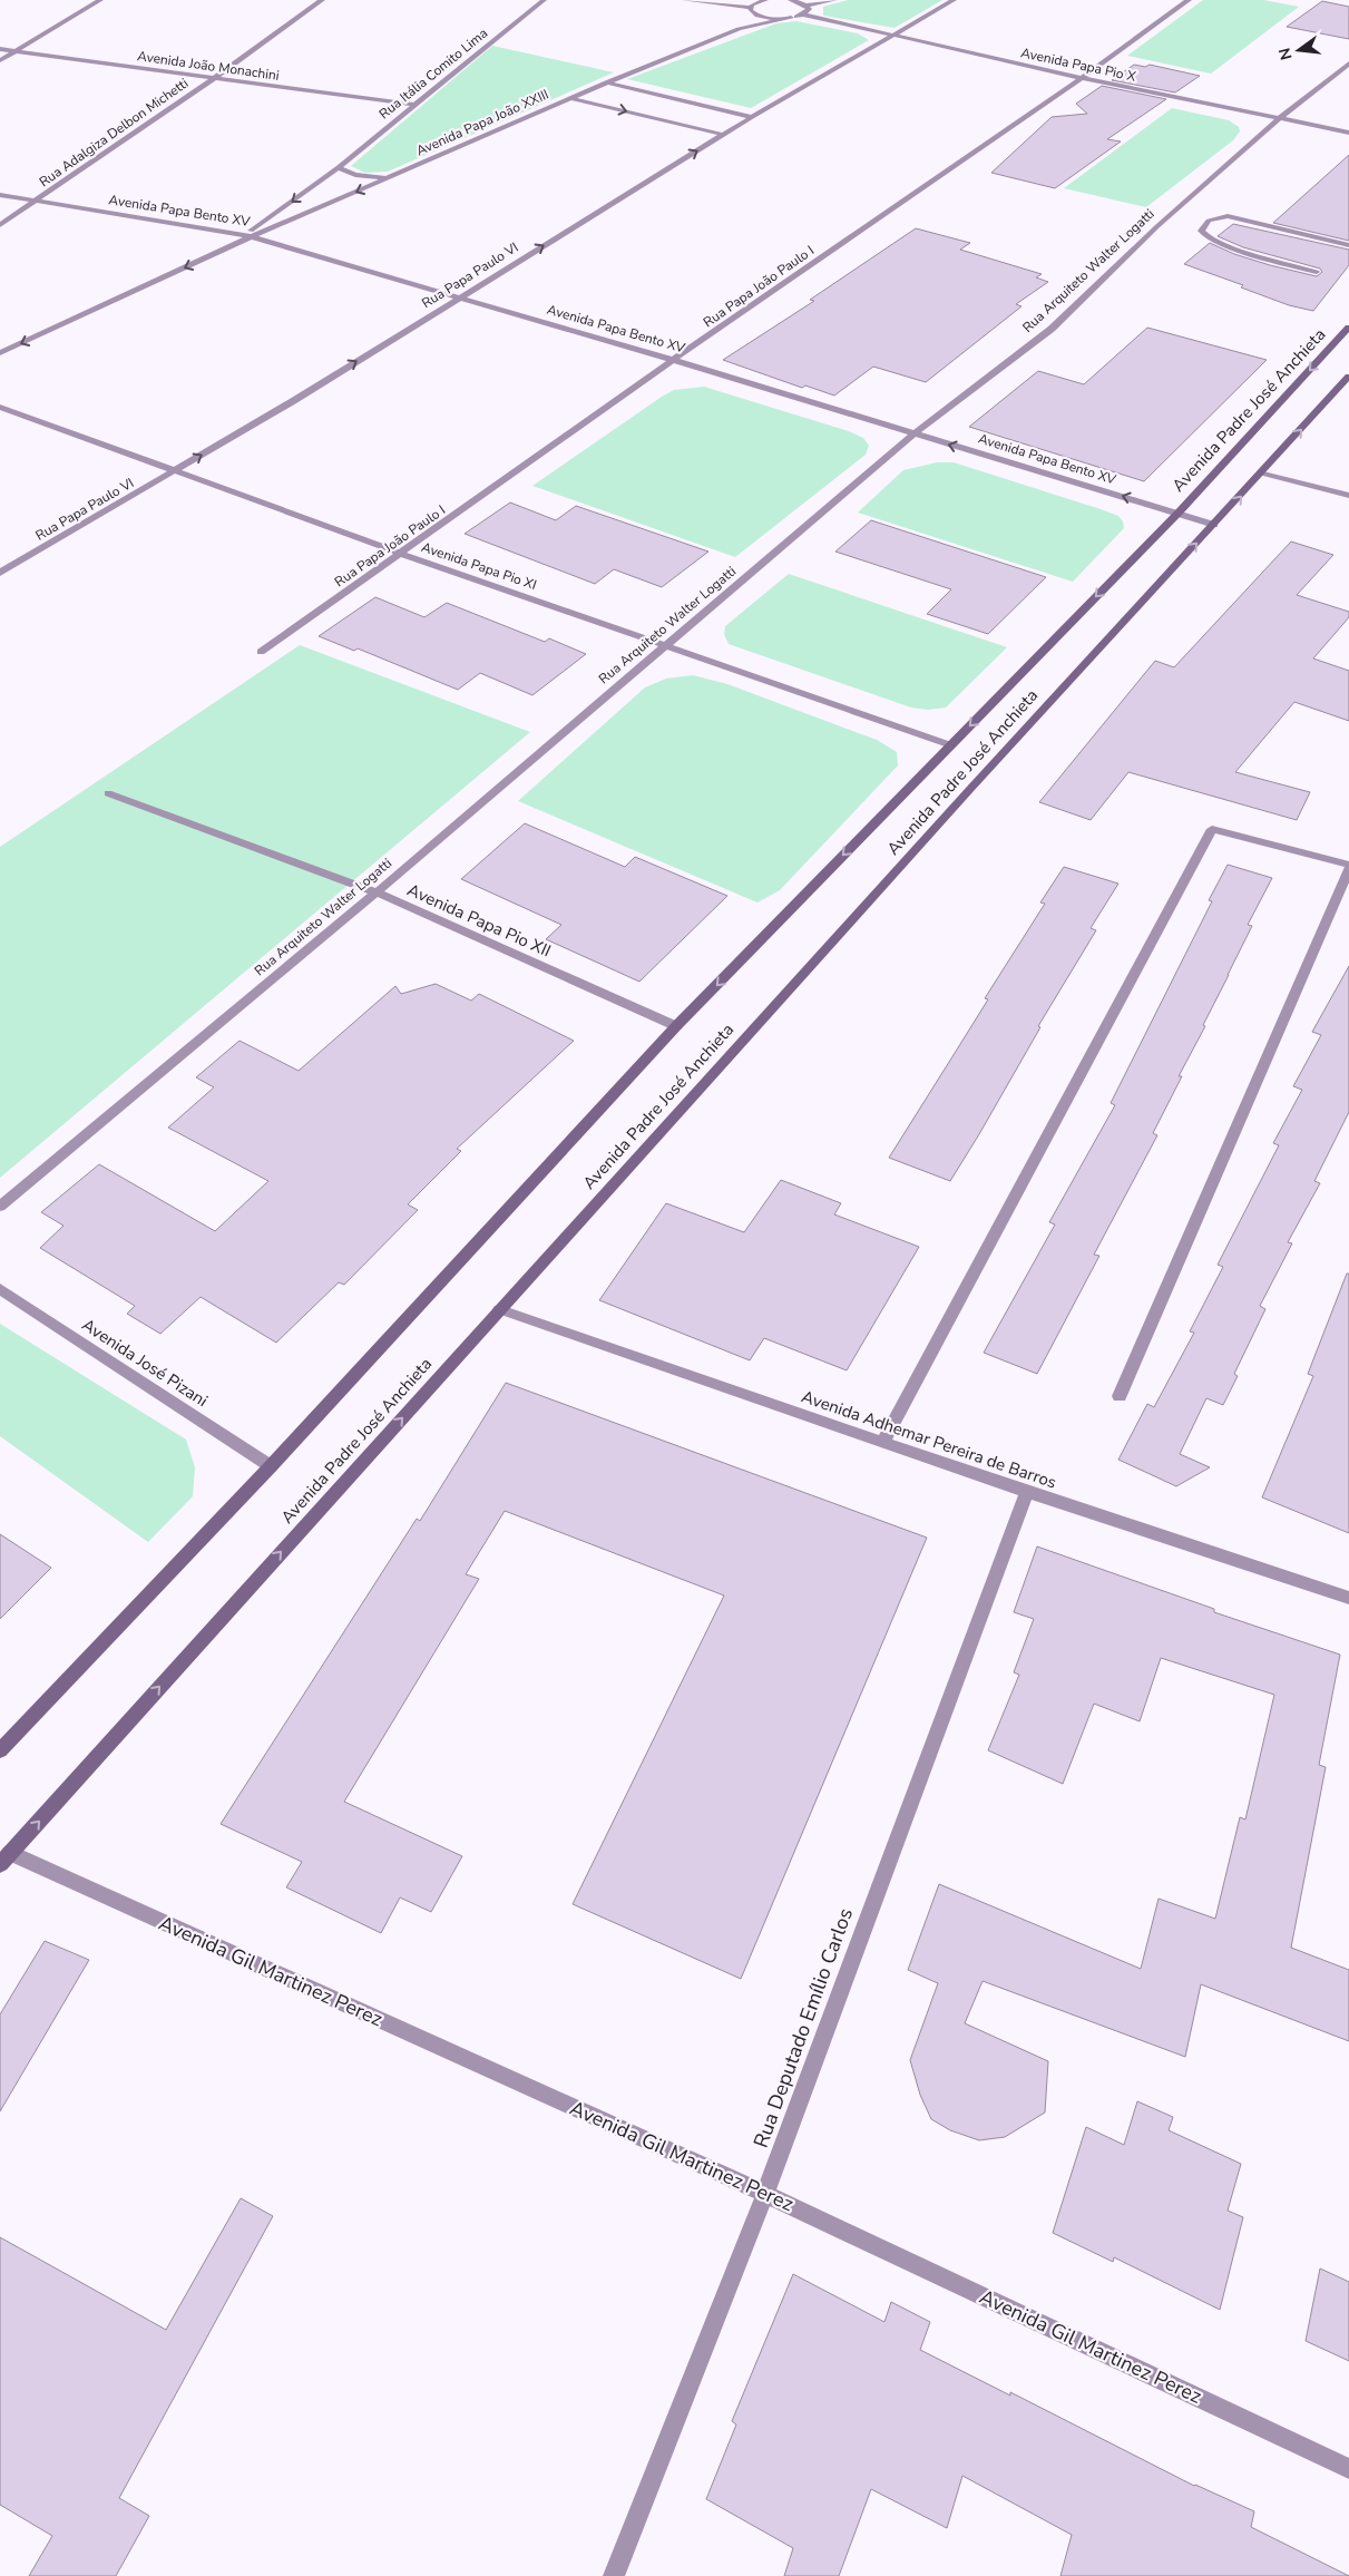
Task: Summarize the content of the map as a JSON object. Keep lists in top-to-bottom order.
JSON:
{
  "streets": {
    "main road": ["Avenida Padre José Anchieta"],
    "street": [
      "Avenida Papa Pio X",
      "Avenida João Monachini",
      "Rua Itália Comito Lima",
      "Avenida Papa João XXIII",
      "Rua Adalgiza Delbon Michetti",
      "Avenida Papa Bento XV",
      "Rua Arquiteto Walter Logatti",
      "Rua Papa Paulo VI",
      "Rua Papa João Paulo I",
      "Avenida Papa Pio XI",
      "Avenida Papa Pio XII",
      "Avenida José Pizani",
      "Avenida Adhemar Pereira de Barros",
      "Avenida Gil Martinez Perez",
      "Rua Deputado Emílio Carlos"
    ]
  },
  "crossings": [
    ["Avenida Papa Pio X", "Rua Arquiteto Walter Logatti"],
    ["Avenida Papa Pio X", "Rua Papa Paulo VI"],
    ["Avenida Papa Pio X", "Rua Papa João Paulo I"],
    ["Avenida João Monachini", "Rua Itália Comito Lima"],
    ["Avenida João Monachini", "Rua Adalgiza Delbon Michetti"],
    ["Rua Itália Comito Lima", "Avenida Papa João XXIII"],
    ["Rua Itália Comito Lima", "Avenida Papa Bento XV"],
    ["Avenida Papa João XXIII", "Avenida Papa Bento XV"],
    ["Rua Adalgiza Delbon Michetti", "Avenida Papa Bento XV"],
    ["Avenida Papa Bento XV", "Rua Arquiteto Walter Logatti"],
    ["Avenida Papa Bento XV", "Rua Papa Paulo VI"],
    ["Avenida Papa Bento XV", "Rua Papa João Paulo I"],
    ["Avenida Papa Bento XV", "Avenida Padre José Anchieta"],
    ["Rua Arquiteto Walter Logatti", "Avenida Papa Pio XI"],
    ["Rua Arquiteto Walter Logatti", "Avenida Papa Pio XII"],
    ["Rua Papa Paulo VI", "Avenida Papa Pio XI"],
    ["Rua Papa João Paulo I", "Avenida Papa Pio XI"],
    ["Avenida Padre José Anchieta", "Avenida Papa Pio XI"],
    ["Avenida Padre José Anchieta", "Avenida Papa Pio XII"],
    ["Avenida Padre José Anchieta", "Avenida José Pizani"],
    ["Avenida Padre José Anchieta", "Avenida Adhemar Pereira de Barros"],
    ["Avenida Padre José Anchieta", "Avenida Gil Martinez Perez"],
    ["Avenida Adhemar Pereira de Barros", "Rua Deputado Emílio Carlos"],
    ["Avenida Gil Martinez Perez", "Rua Deputado Emílio Carlos"]
  ],
  "one_way": ["Avenida Papa João XXIII", "Rua Papa Paulo VI"],
  "north": "left"
}
